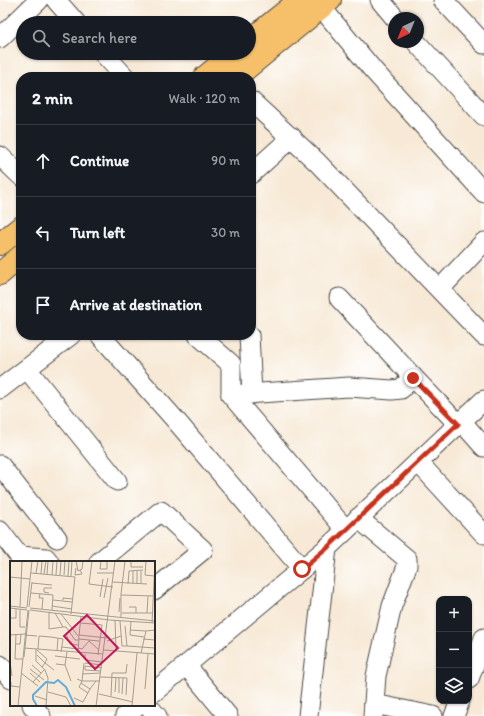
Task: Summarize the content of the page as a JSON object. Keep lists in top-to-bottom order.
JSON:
{
  "north": "bottom left",
  "page": {
    "search": "Search here",
    "heading": ["2 min", "Walk · 120 m"],
    "list": [
      ["Continue", "90 m"],
      ["Turn left", "30 m"],
      "Arrive at destination"
    ],
    "map_buttons": ["+", "−"]
  }
}
